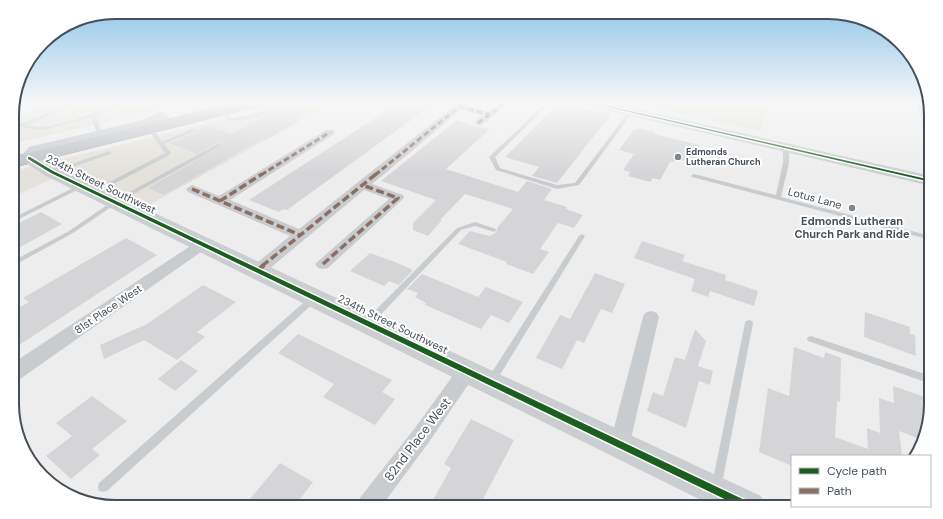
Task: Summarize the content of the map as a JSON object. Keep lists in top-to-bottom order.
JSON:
{
  "streets": {
    "street": ["234th Street Southwest", "81st Place West", "82nd Place West"],
    "lane": ["Lotus Lane"]
  },
  "crossings": [
    ["234th Street Southwest", "81st Place West"],
    ["234th Street Southwest", "82nd Place West"]
  ],
  "places": ["Edmonds Lutheran Church", "Edmonds Lutheran Church Park and Ride"],
  "legend": ["Cycle path", "Path"]
}
